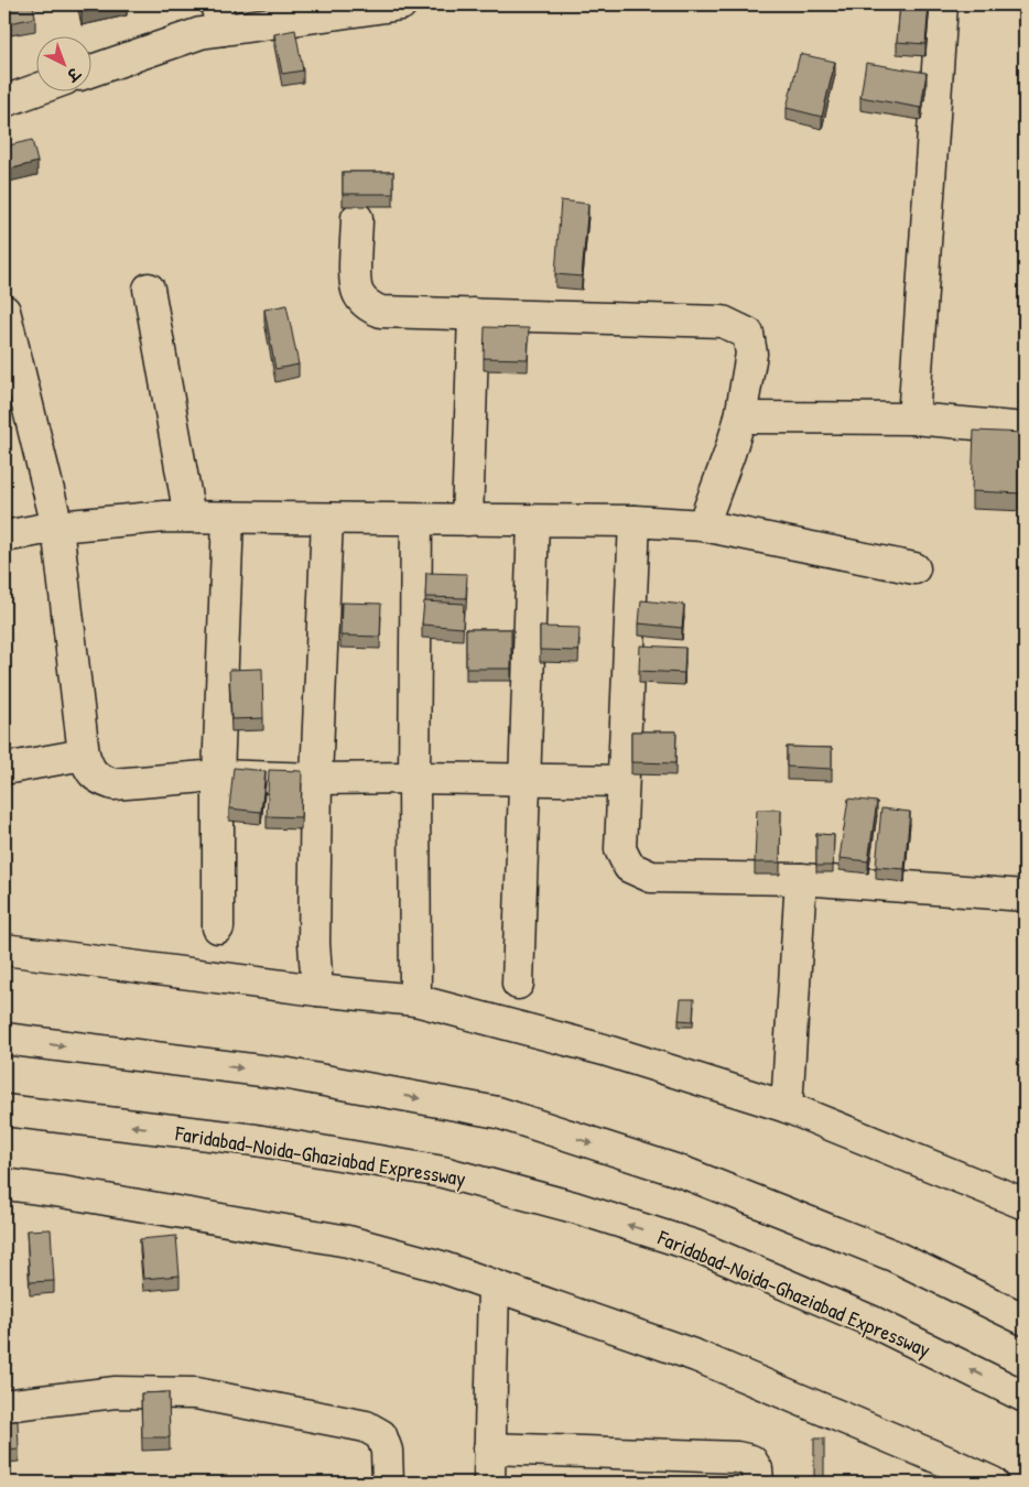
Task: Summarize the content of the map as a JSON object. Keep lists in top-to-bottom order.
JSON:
{
  "streets": {
    "street": ["Faridabad-Noida-Ghaziabad Expressway"]
  },
  "north": "bottom right"
}
